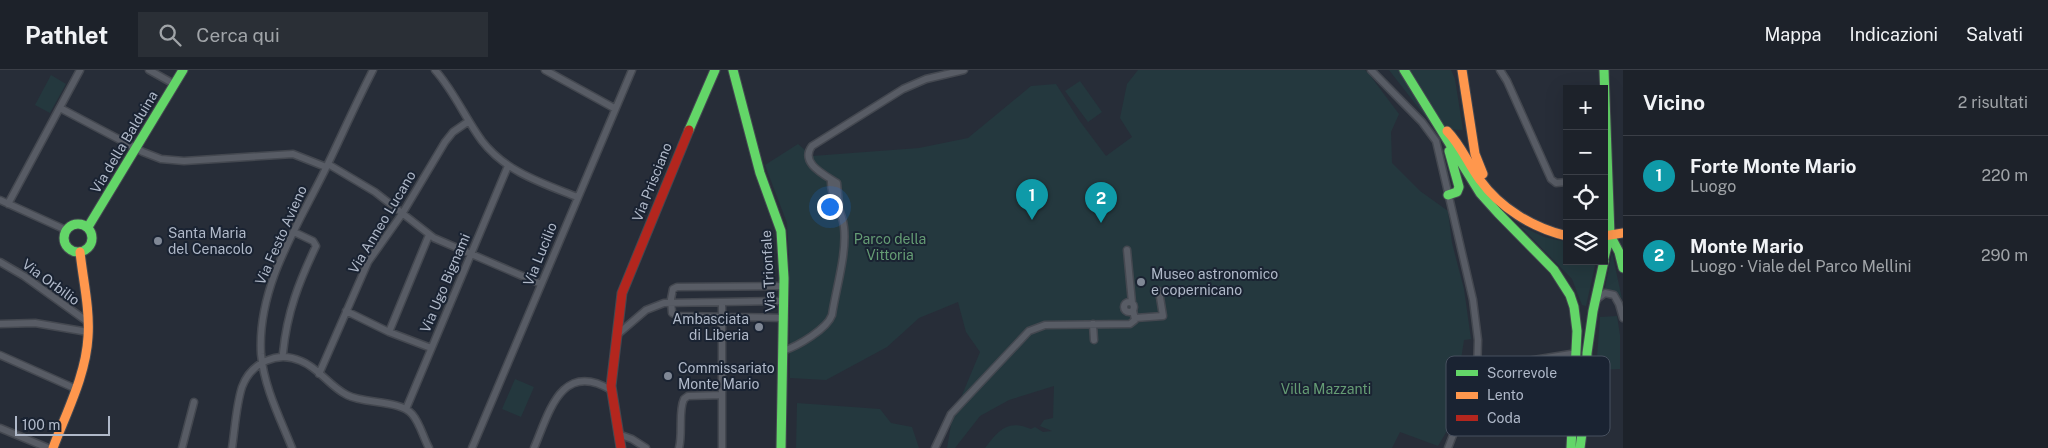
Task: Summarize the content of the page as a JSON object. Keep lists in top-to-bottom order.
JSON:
{
  "streets": {
    "main road": ["Via della Balduina", "Via Prisciano", "Via Trionfale"],
    "street": [
      "Via Anneo Lucano",
      "Via Festo Avieno",
      "Via Lucilio",
      "Via Orbilio",
      "Via Ugo Bignami"
    ]
  },
  "parks": ["Parco della Vittoria", "Villa Mazzanti"],
  "places": [
    "Santa Maria del Cenacolo",
    "Museo astronomico e copernicano",
    "Ambasciata di Liberia",
    "Commissariato Monte Mario"
  ],
  "legend": ["Scorrevole", "Lento", "Coda"],
  "scale_bar": "100 m",
  "page": {
    "header": "Pathlet",
    "search": "Cerca qui",
    "nav": ["Mappa", "Indicazioni", "Salvati"],
    "heading": ["Vicino", "2 risultati"],
    "map_buttons": ["+", "−"],
    "list": [
      {
        "mark": "1",
        "name": "Forte Monte Mario",
        "note": "Luogo",
        "value": "220 m"
      },
      {
        "mark": "2",
        "name": "Monte Mario",
        "note": "Luogo · Viale del Parco Mellini",
        "value": "290 m"
      }
    ],
    "pins": ["1", "2"],
    "scale": "100 m"
  }
}
